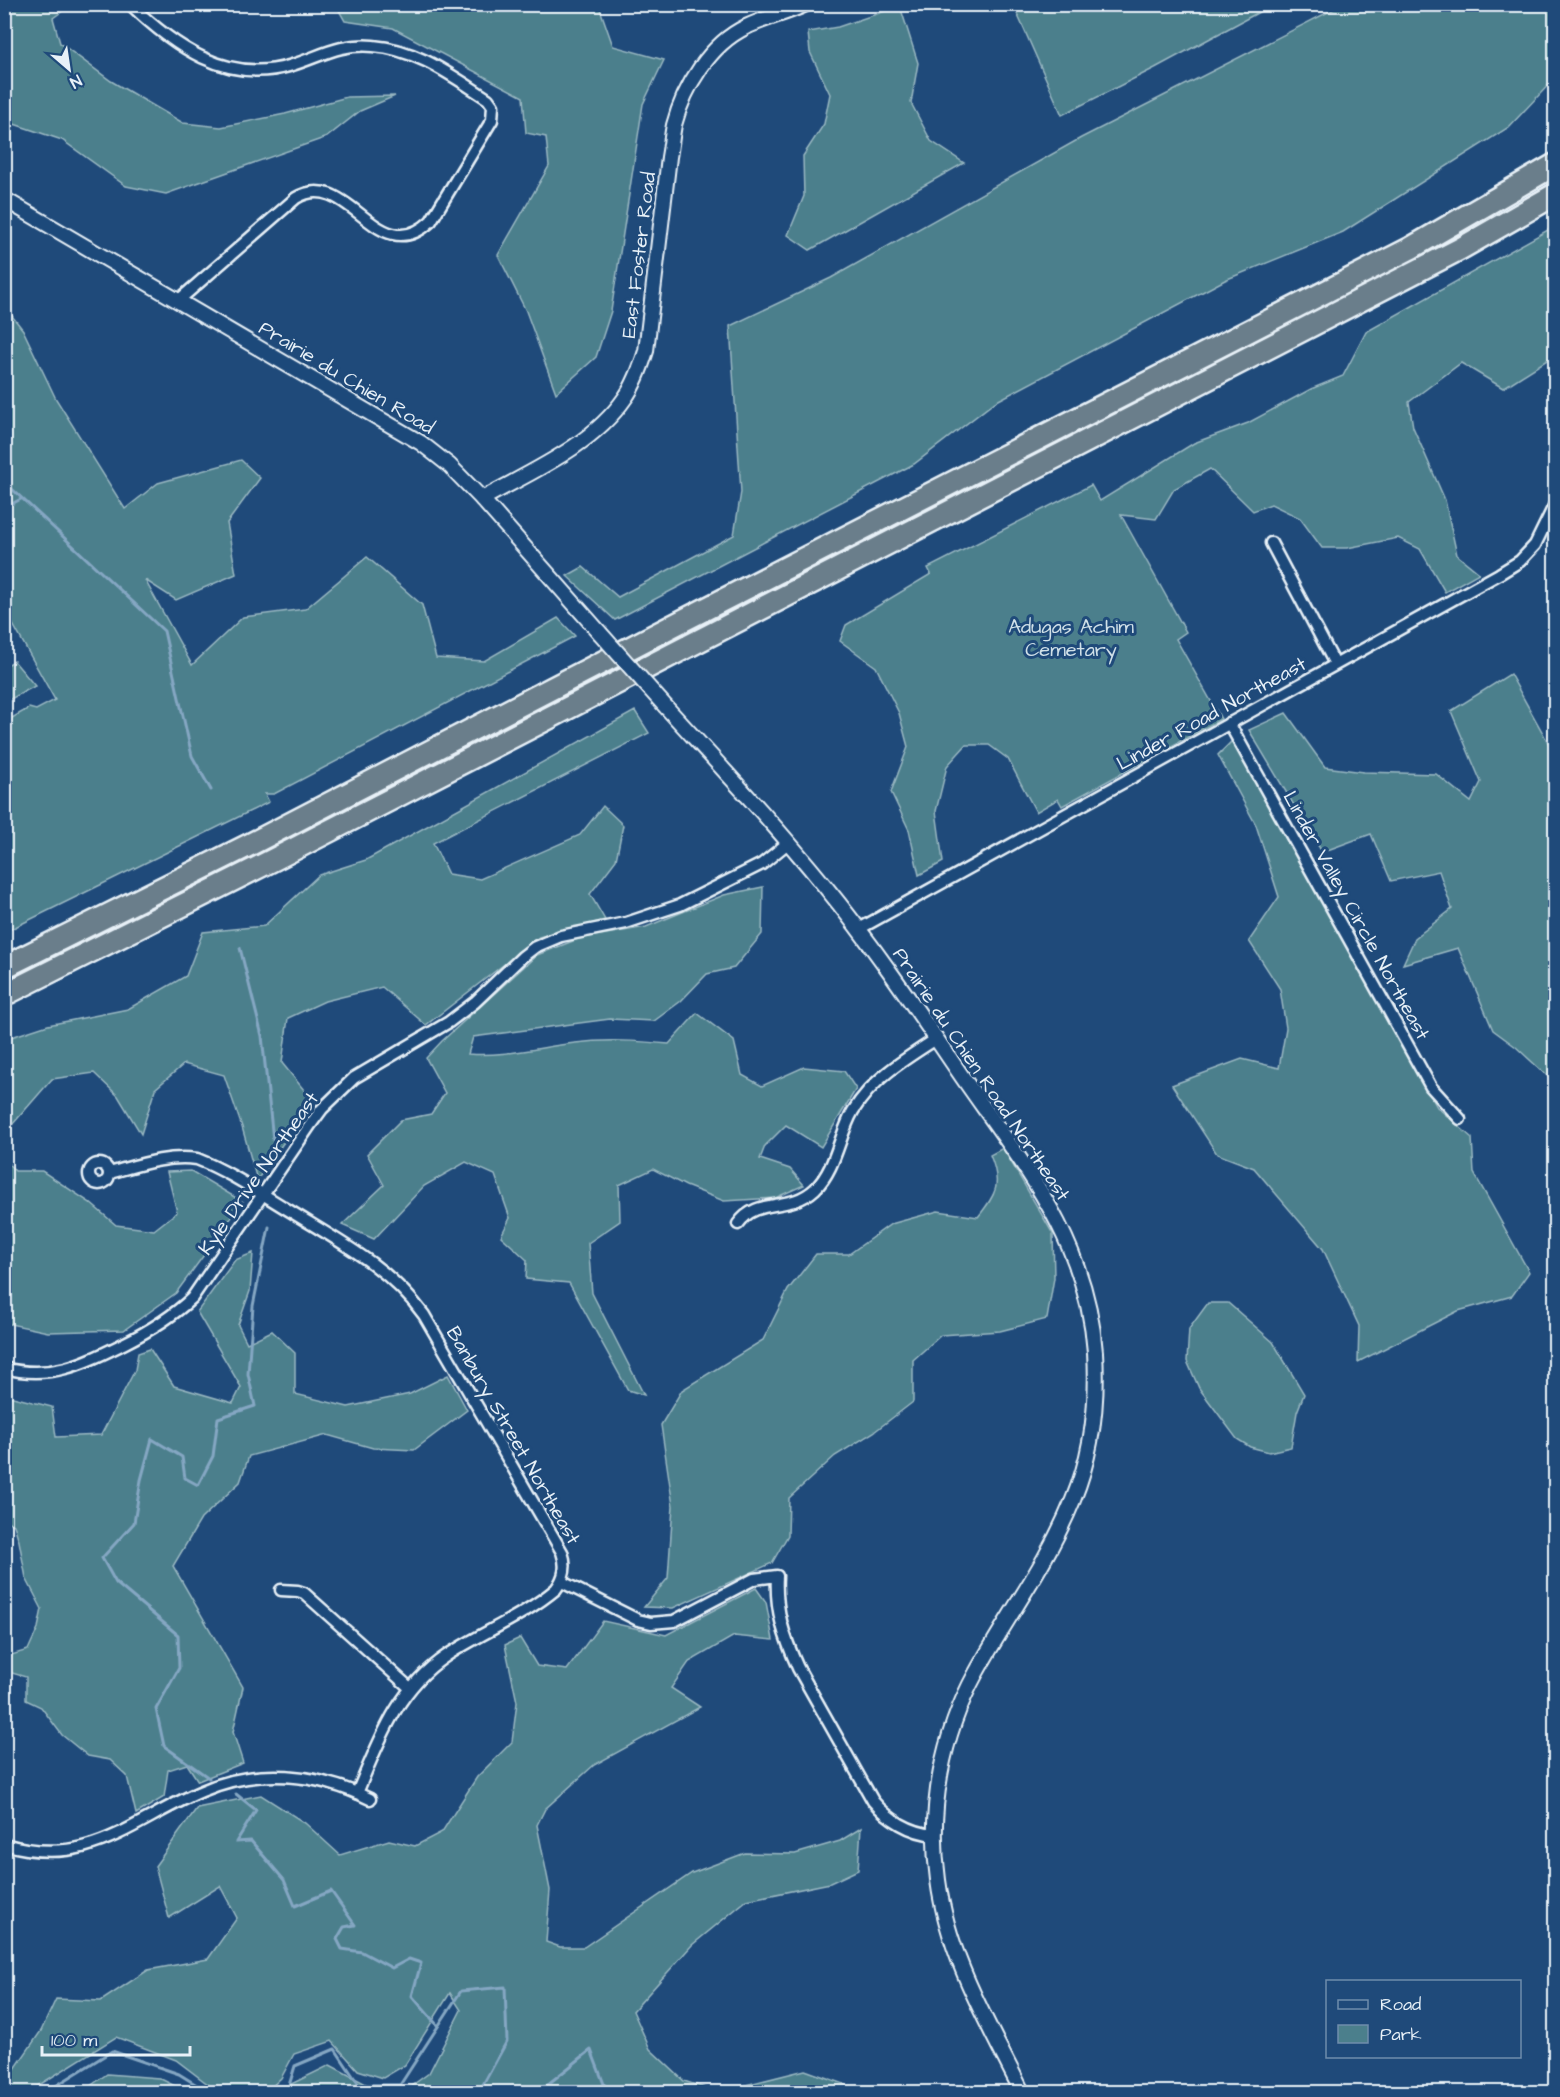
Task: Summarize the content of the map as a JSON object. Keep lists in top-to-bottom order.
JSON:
{
  "streets": {
    "street": [
      "East Foster Road",
      "Prairie du Chien Road",
      "Linder Road Northeast",
      "Linder Valley Circle Northeast",
      "Prairie du Chien Road Northeast",
      "Kyle Drive Northeast",
      "Banbury Street Northeast"
    ]
  },
  "crossings": [
    ["East Foster Road", "Prairie du Chien Road"],
    ["Prairie du Chien Road", "Prairie du Chien Road Northeast"],
    ["Linder Road Northeast", "Linder Valley Circle Northeast"],
    ["Linder Road Northeast", "Prairie du Chien Road Northeast"],
    ["Prairie du Chien Road Northeast", "Kyle Drive Northeast"],
    ["Kyle Drive Northeast", "Banbury Street Northeast"]
  ],
  "parks": ["Adugas Achim Cemetary"],
  "legend": ["Road", "Park"],
  "scale_bar": "100 m",
  "north": "bottom right"
}
